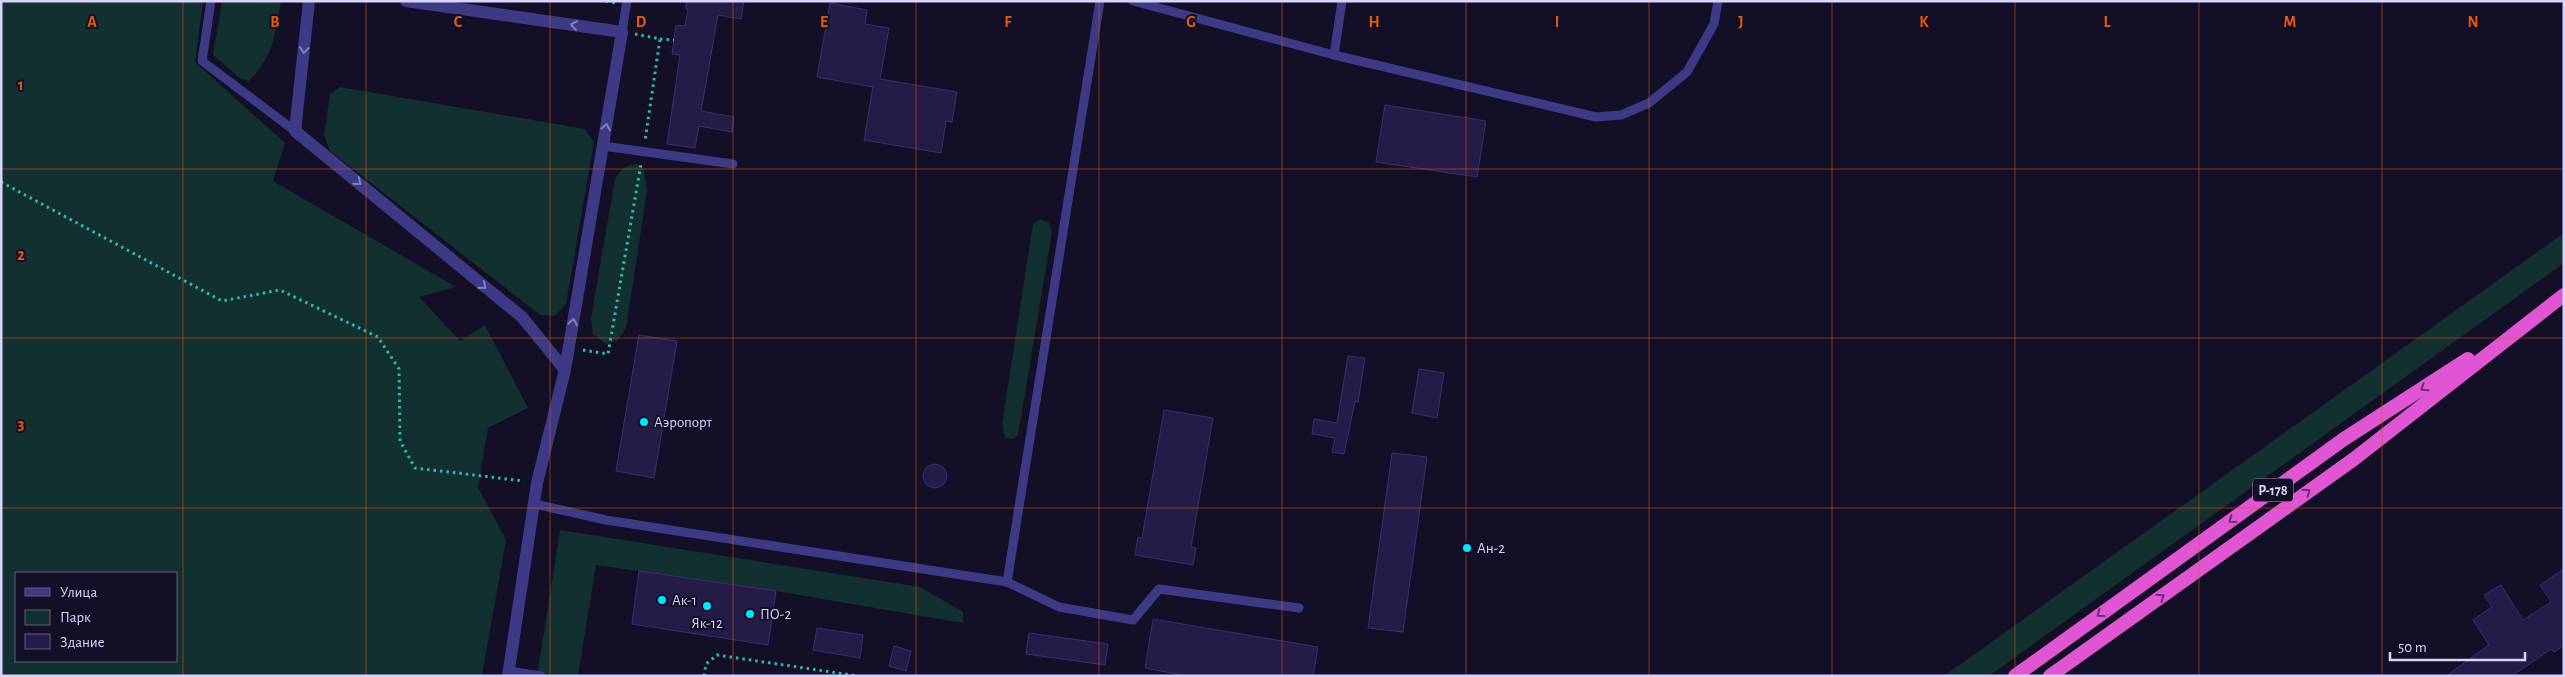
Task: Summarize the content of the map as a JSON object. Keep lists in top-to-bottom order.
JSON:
{
  "streets": {
    "highway": ["Р-178"]
  },
  "places": [
    "Аэропорт",
    "Ан-2",
    "Ак-1",
    "Як-12",
    "ПО-2"
  ],
  "legend": ["Улица", "Парк", "Здание"],
  "scale_bar": "50 m",
  "grid": {
    "columns": [
      "A",
      "B",
      "C",
      "D",
      "E",
      "F",
      "G",
      "H",
      "I",
      "J",
      "K",
      "L",
      "M",
      "N"
    ],
    "rows": ["1", "2", "3"]
  }
}
